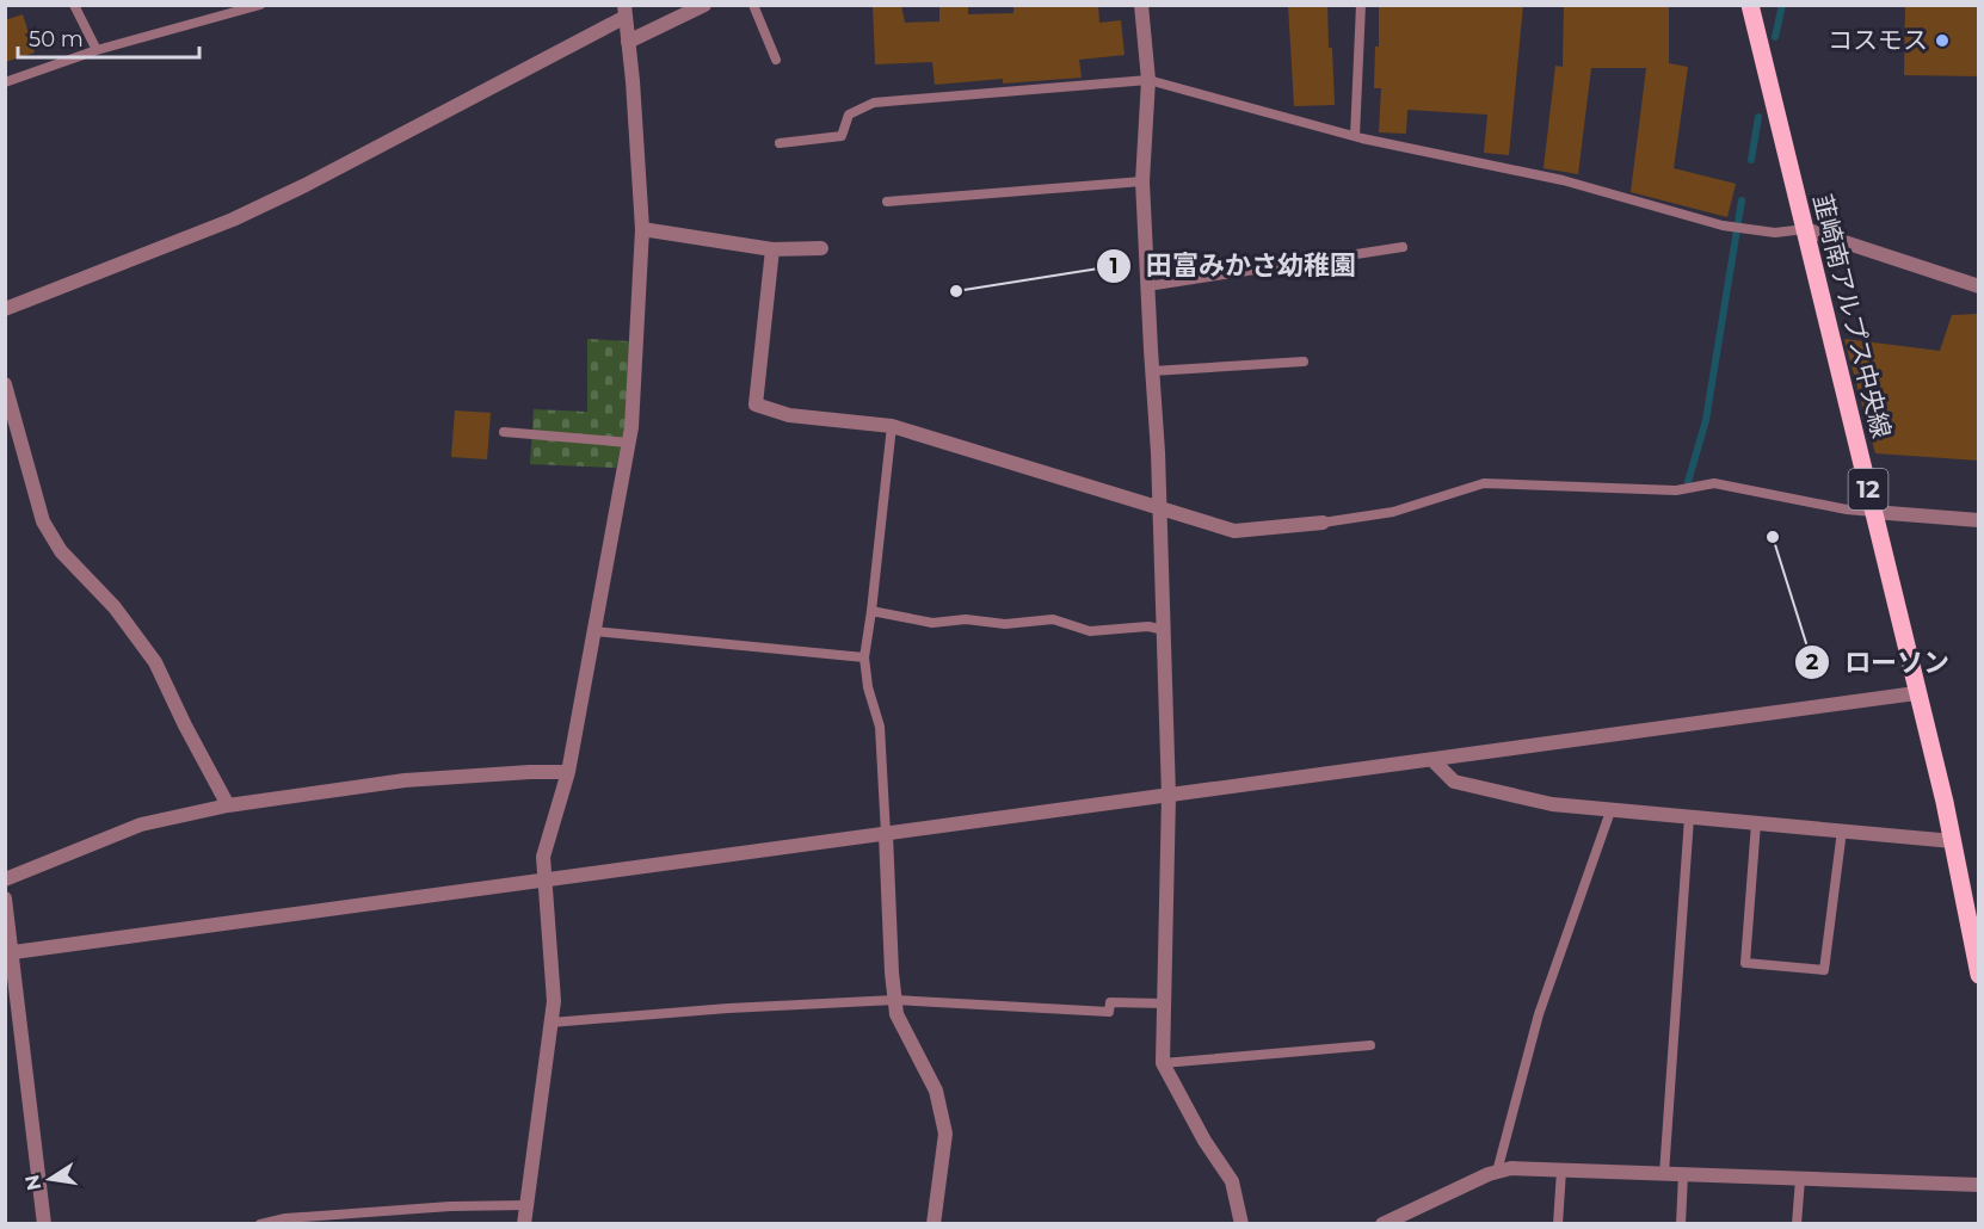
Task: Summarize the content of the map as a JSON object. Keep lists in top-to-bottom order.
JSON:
{
  "streets": {
    "main road": ["韮崎南アルプス中央線", "12"]
  },
  "places": ["コスモス", "田富みかさ幼稚園", "ローソン"],
  "scale_bar": "50 m",
  "north": "left"
}
